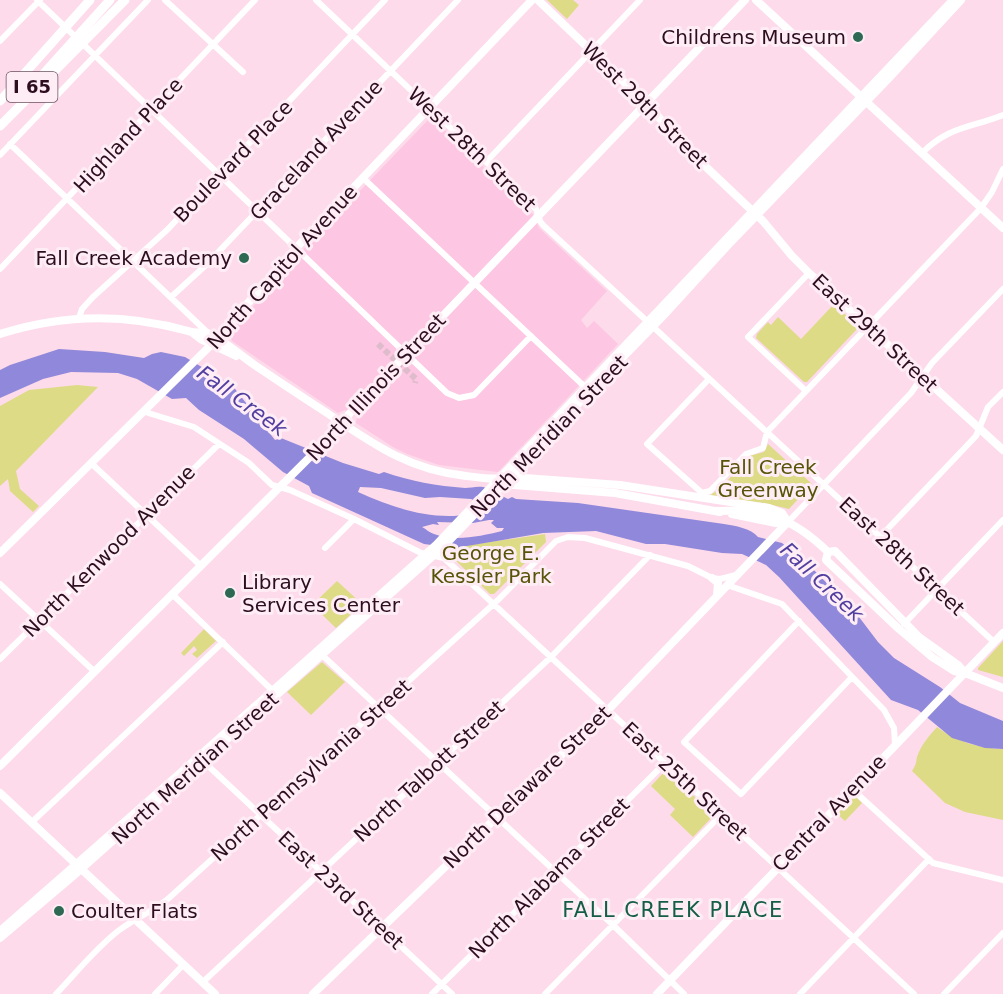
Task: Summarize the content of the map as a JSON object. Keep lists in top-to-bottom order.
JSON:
{
  "streets": {
    "highway": ["I 65"],
    "main road": [
      "West 29th Street",
      "North Capitol Avenue",
      "East 29th Street",
      "North Illinois Street",
      "North Meridian Street",
      "North Delaware Street",
      "Central Avenue"
    ],
    "street": [
      "Highland Place",
      "West 28th Street",
      "Graceland Avenue",
      "Boulevard Place",
      "North Kenwood Avenue",
      "East 28th Street",
      "North Pennsylvania Street",
      "North Talbott Street",
      "East 25th Street",
      "North Alabama Street",
      "East 23rd Street"
    ]
  },
  "crossings": [
    ["West 29th Street", "East 29th Street"],
    ["West 29th Street", "North Illinois Street"],
    ["West 29th Street", "North Meridian Street"],
    ["West 28th Street", "Graceland Avenue"],
    ["West 28th Street", "Boulevard Place"],
    ["West 28th Street", "North Capitol Avenue"],
    ["West 28th Street", "North Illinois Street"],
    ["West 28th Street", "North Meridian Street"],
    ["West 28th Street", "East 28th Street"],
    ["North Capitol Avenue", "East 25th Street"],
    ["East 29th Street", "North Meridian Street"],
    ["East 29th Street", "North Delaware Street"],
    ["North Illinois Street", "East 25th Street"],
    ["North Meridian Street", "East 28th Street"],
    ["North Meridian Street", "East 25th Street"],
    ["North Meridian Street", "East 23rd Street"],
    ["North Kenwood Avenue", "East 25th Street"],
    ["East 28th Street", "North Delaware Street"],
    ["East 28th Street", "Central Avenue"],
    ["North Pennsylvania Street", "North Talbott Street"],
    ["North Pennsylvania Street", "East 25th Street"],
    ["North Pennsylvania Street", "East 23rd Street"],
    ["North Talbott Street", "East 25th Street"],
    ["North Talbott Street", "East 23rd Street"],
    ["East 25th Street", "North Delaware Street"],
    ["East 25th Street", "Central Avenue"],
    ["East 25th Street", "North Alabama Street"],
    ["North Delaware Street", "East 23rd Street"],
    ["North Alabama Street", "East 23rd Street"]
  ],
  "districts": ["FALL CREEK PLACE"],
  "water": ["Fall Creek"],
  "parks": ["Fall Creek Greenway", "George E. Kessler Park"],
  "places": [
    "Childrens Museum",
    "Fall Creek Academy",
    "Library Services Center",
    "Coulter Flats"
  ]
}
